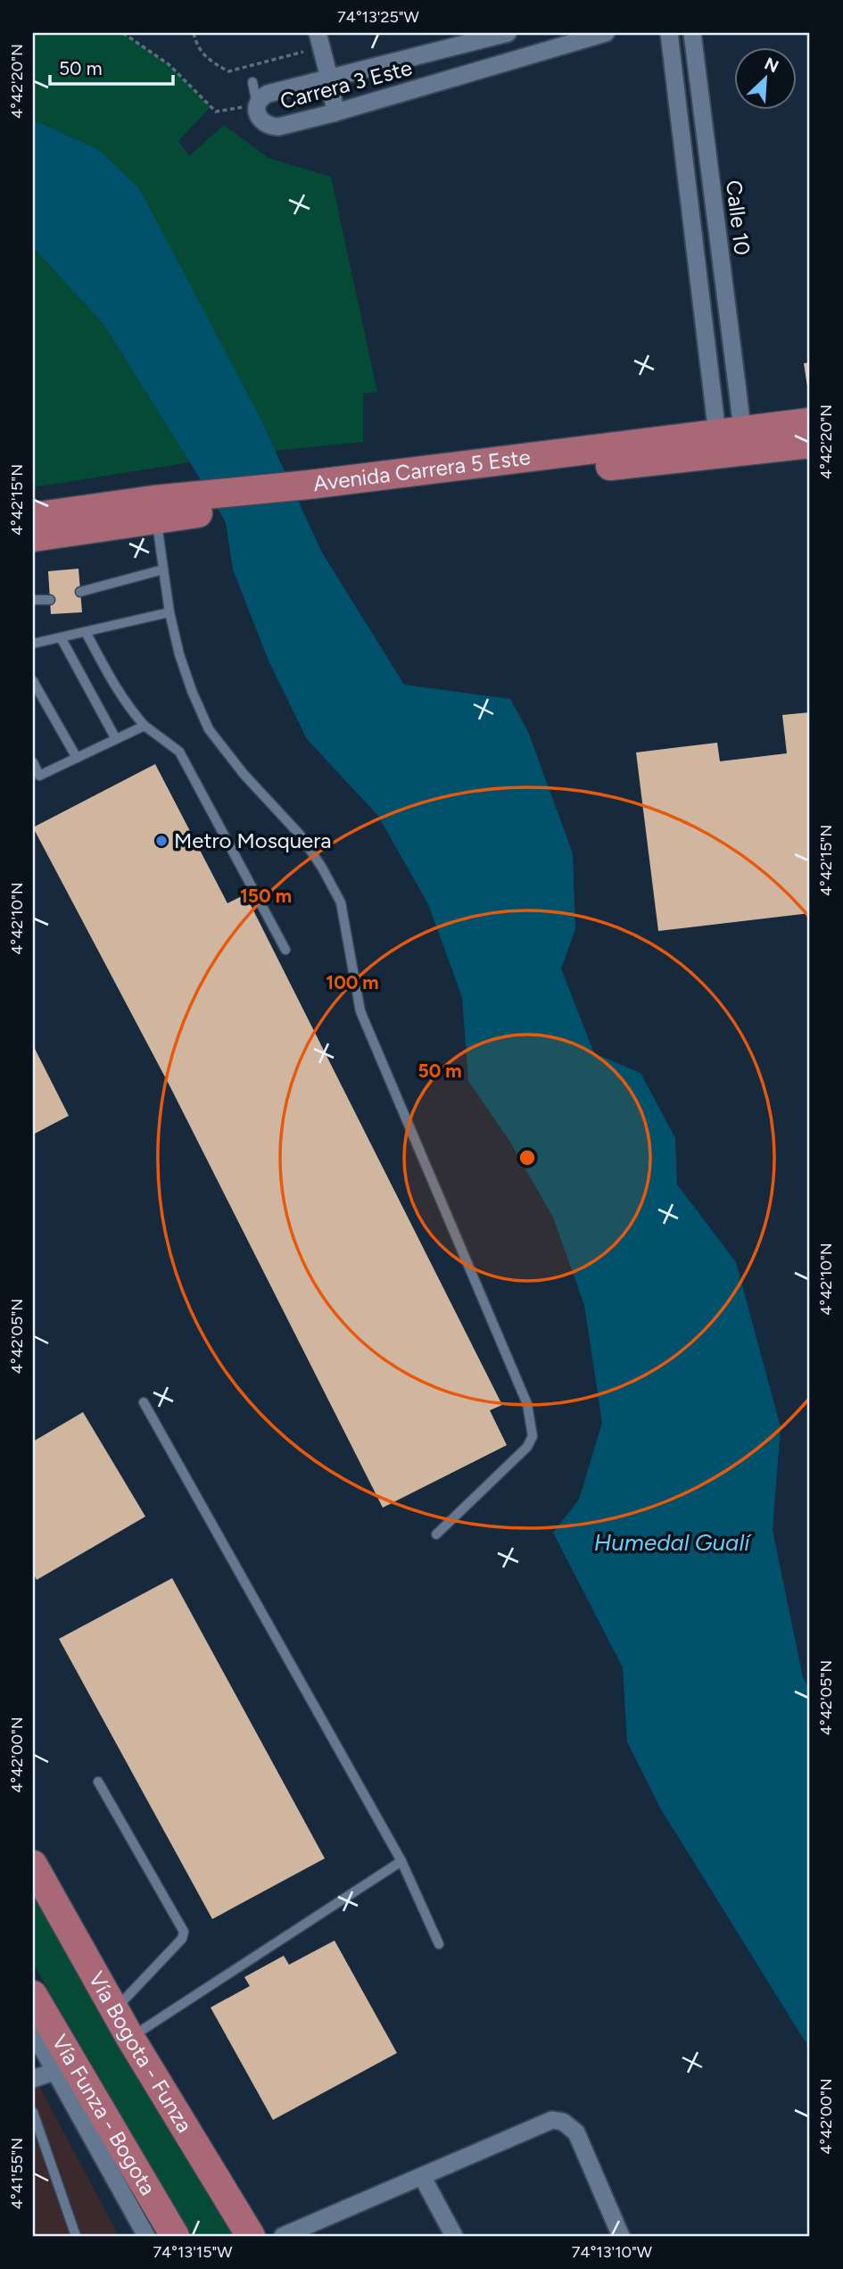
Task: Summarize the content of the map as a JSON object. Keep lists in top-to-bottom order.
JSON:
{
  "streets": {
    "main road": ["Avenida Carrera 5 Este", "Vía Bogota - Funza", "Vía Funza - Bogota"],
    "street": ["Carrera 3 Este", "Calle 10"]
  },
  "crossings": [
    ["Calle 10", "Avenida Carrera 5 Este"]
  ],
  "water": ["Humedal Gualí"],
  "places": ["Metro Mosquera"],
  "scale_bar": "50 m",
  "north": "top right",
  "coordinates": [
    "74°13'25\"W",
    "4°42'20\"N",
    "4°42'15\"N",
    "4°42'10\"N",
    "4°42'05\"N",
    "4°42'00\"N",
    "4°41'55\"N",
    "74°13'15\"W",
    "74°13'10\"W"
  ],
  "rings": ["150 m", "100 m", "50 m"]
}
